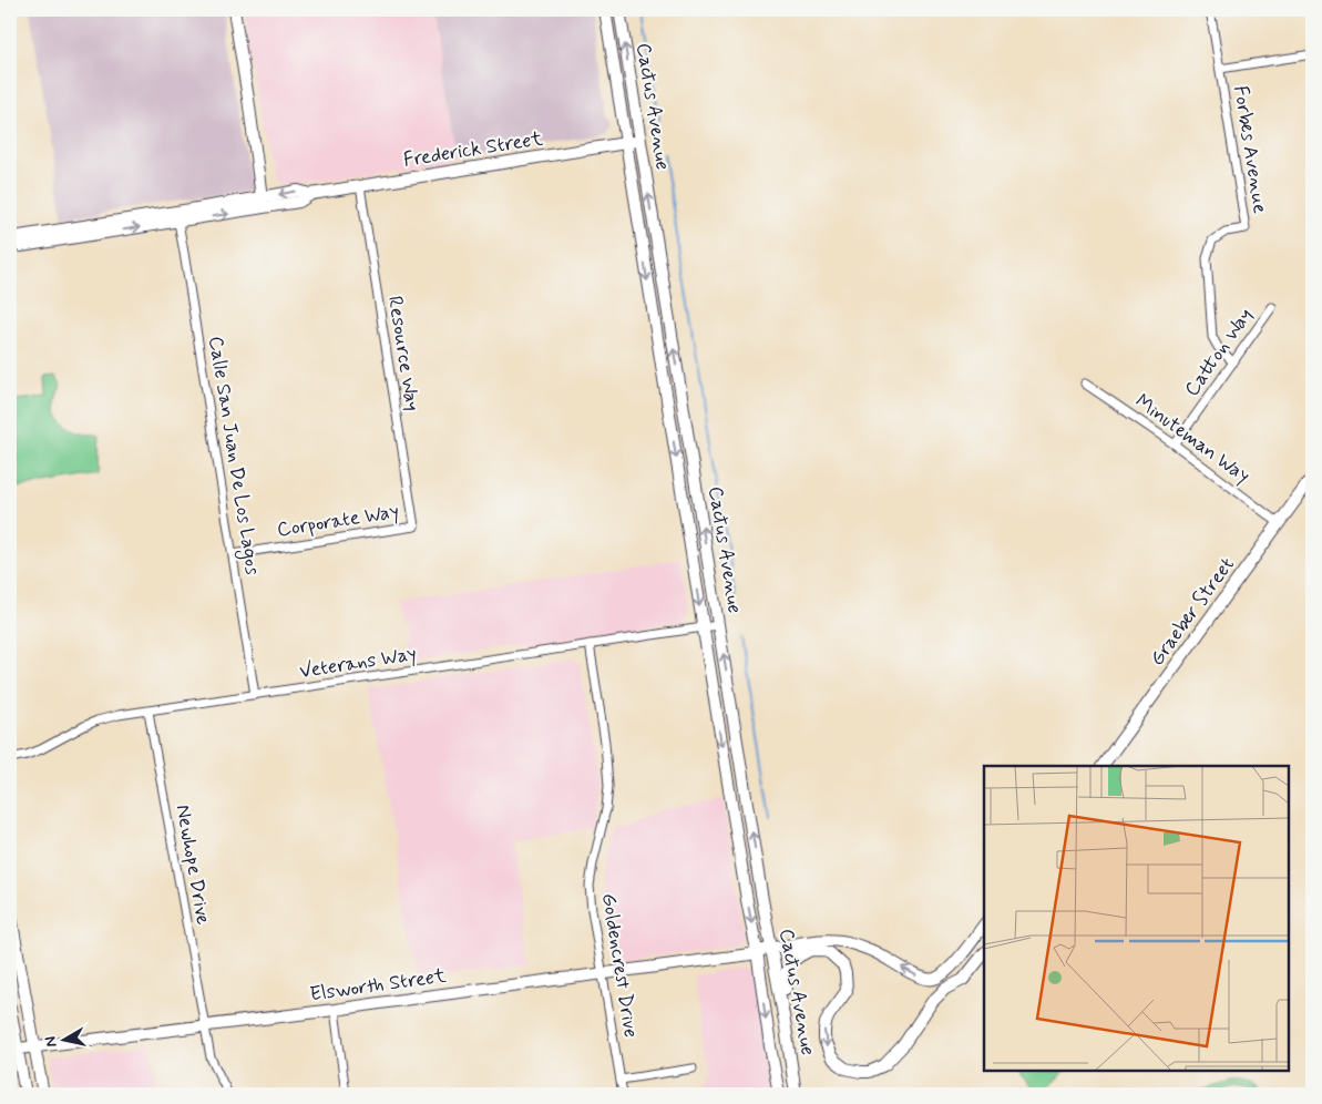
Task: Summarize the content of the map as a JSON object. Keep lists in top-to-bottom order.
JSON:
{
  "streets": {
    "main road": [
      "Cactus Avenue",
      "Frederick Street",
      "Graeber Street",
      "Elsworth Street"
    ],
    "street": [
      "Forbes Avenue",
      "Catton Way",
      "Resource Way",
      "Minuteman Way",
      "Calle San Juan De Los Lagos",
      "Corporate Way",
      "Veterans Way",
      "Newhope Drive",
      "Goldencrest Drive"
    ]
  },
  "crossings": [
    ["Cactus Avenue", "Frederick Street"],
    ["Cactus Avenue", "Veterans Way"],
    ["Cactus Avenue", "Elsworth Street"],
    ["Frederick Street", "Resource Way"],
    ["Frederick Street", "Calle San Juan De Los Lagos"],
    ["Forbes Avenue", "Catton Way"],
    ["Catton Way", "Minuteman Way"],
    ["Resource Way", "Corporate Way"],
    ["Minuteman Way", "Graeber Street"],
    ["Calle San Juan De Los Lagos", "Corporate Way"],
    ["Calle San Juan De Los Lagos", "Veterans Way"],
    ["Veterans Way", "Newhope Drive"],
    ["Veterans Way", "Goldencrest Drive"],
    ["Newhope Drive", "Elsworth Street"],
    ["Goldencrest Drive", "Elsworth Street"]
  ],
  "north": "left"
}
